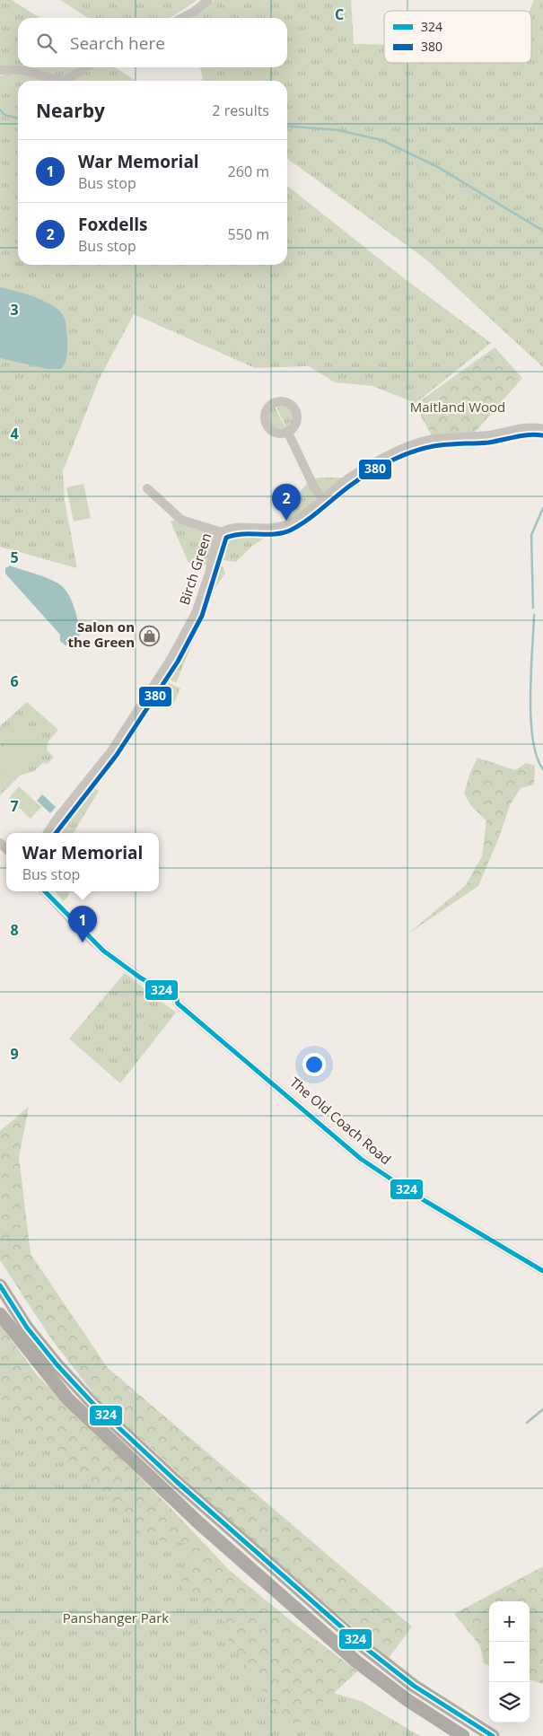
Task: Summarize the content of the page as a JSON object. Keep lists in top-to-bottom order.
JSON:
{
  "streets": {
    "street": ["Birch Green", "The Old Coach Road"]
  },
  "parks": ["Maitland Wood", "Panshanger Park"],
  "places": {
    "shop": ["Salon on the Green"]
  },
  "lines": ["transit line 380", "transit line 324"],
  "legend": ["324", "380"],
  "page": {
    "search": "Search here",
    "heading": ["Nearby", "2 results"],
    "list": [
      {
        "mark": "1",
        "name": "War Memorial",
        "note": "Bus stop",
        "value": "260 m"
      },
      {
        "mark": "2",
        "name": "Foxdells",
        "note": "Bus stop",
        "value": "550 m"
      }
    ],
    "pins": ["2", "1"],
    "popup": ["War Memorial", "Bus stop"],
    "map_buttons": ["+", "−"]
  },
  "grid": {
    "columns": ["C"],
    "rows": [
      "3",
      "4",
      "5",
      "6",
      "7",
      "8",
      "9"
    ]
  }
}
